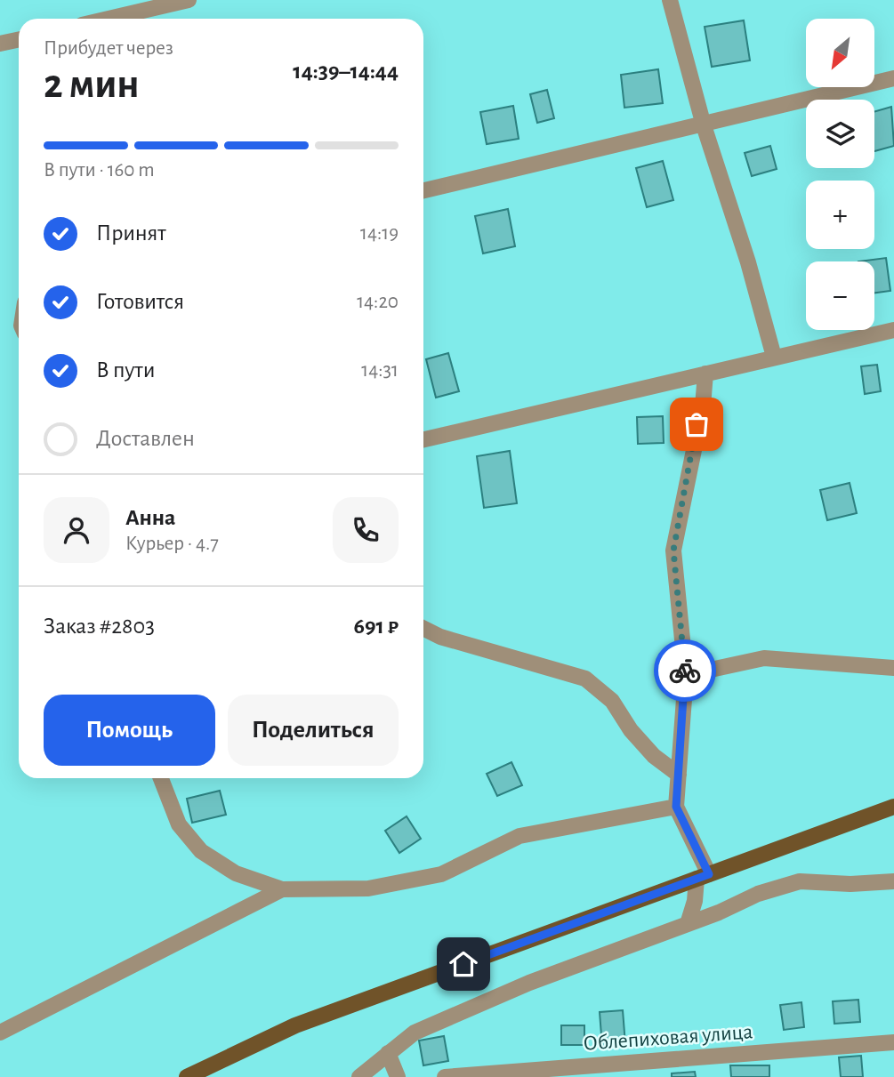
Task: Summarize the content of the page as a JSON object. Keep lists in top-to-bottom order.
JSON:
{
  "streets": {
    "street": ["Облепиховая улица"]
  },
  "north": "bottom left",
  "page": {
    "map_buttons": ["+", "−"],
    "heading": ["2 мин", "Прибудет через", "14:39–14:44"],
    "panel": [
      "Анна",
      "Курьер · 4.7",
      "Заказ #2803",
      "691 ₽"
    ],
    "bar": "В пути · 160 m",
    "list": [
      ["Принят", "14:19"],
      ["Готовится", "14:20"],
      ["В пути", "14:31"],
      "Доставлен"
    ],
    "buttons": ["Помощь", "Поделиться"]
  }
}
